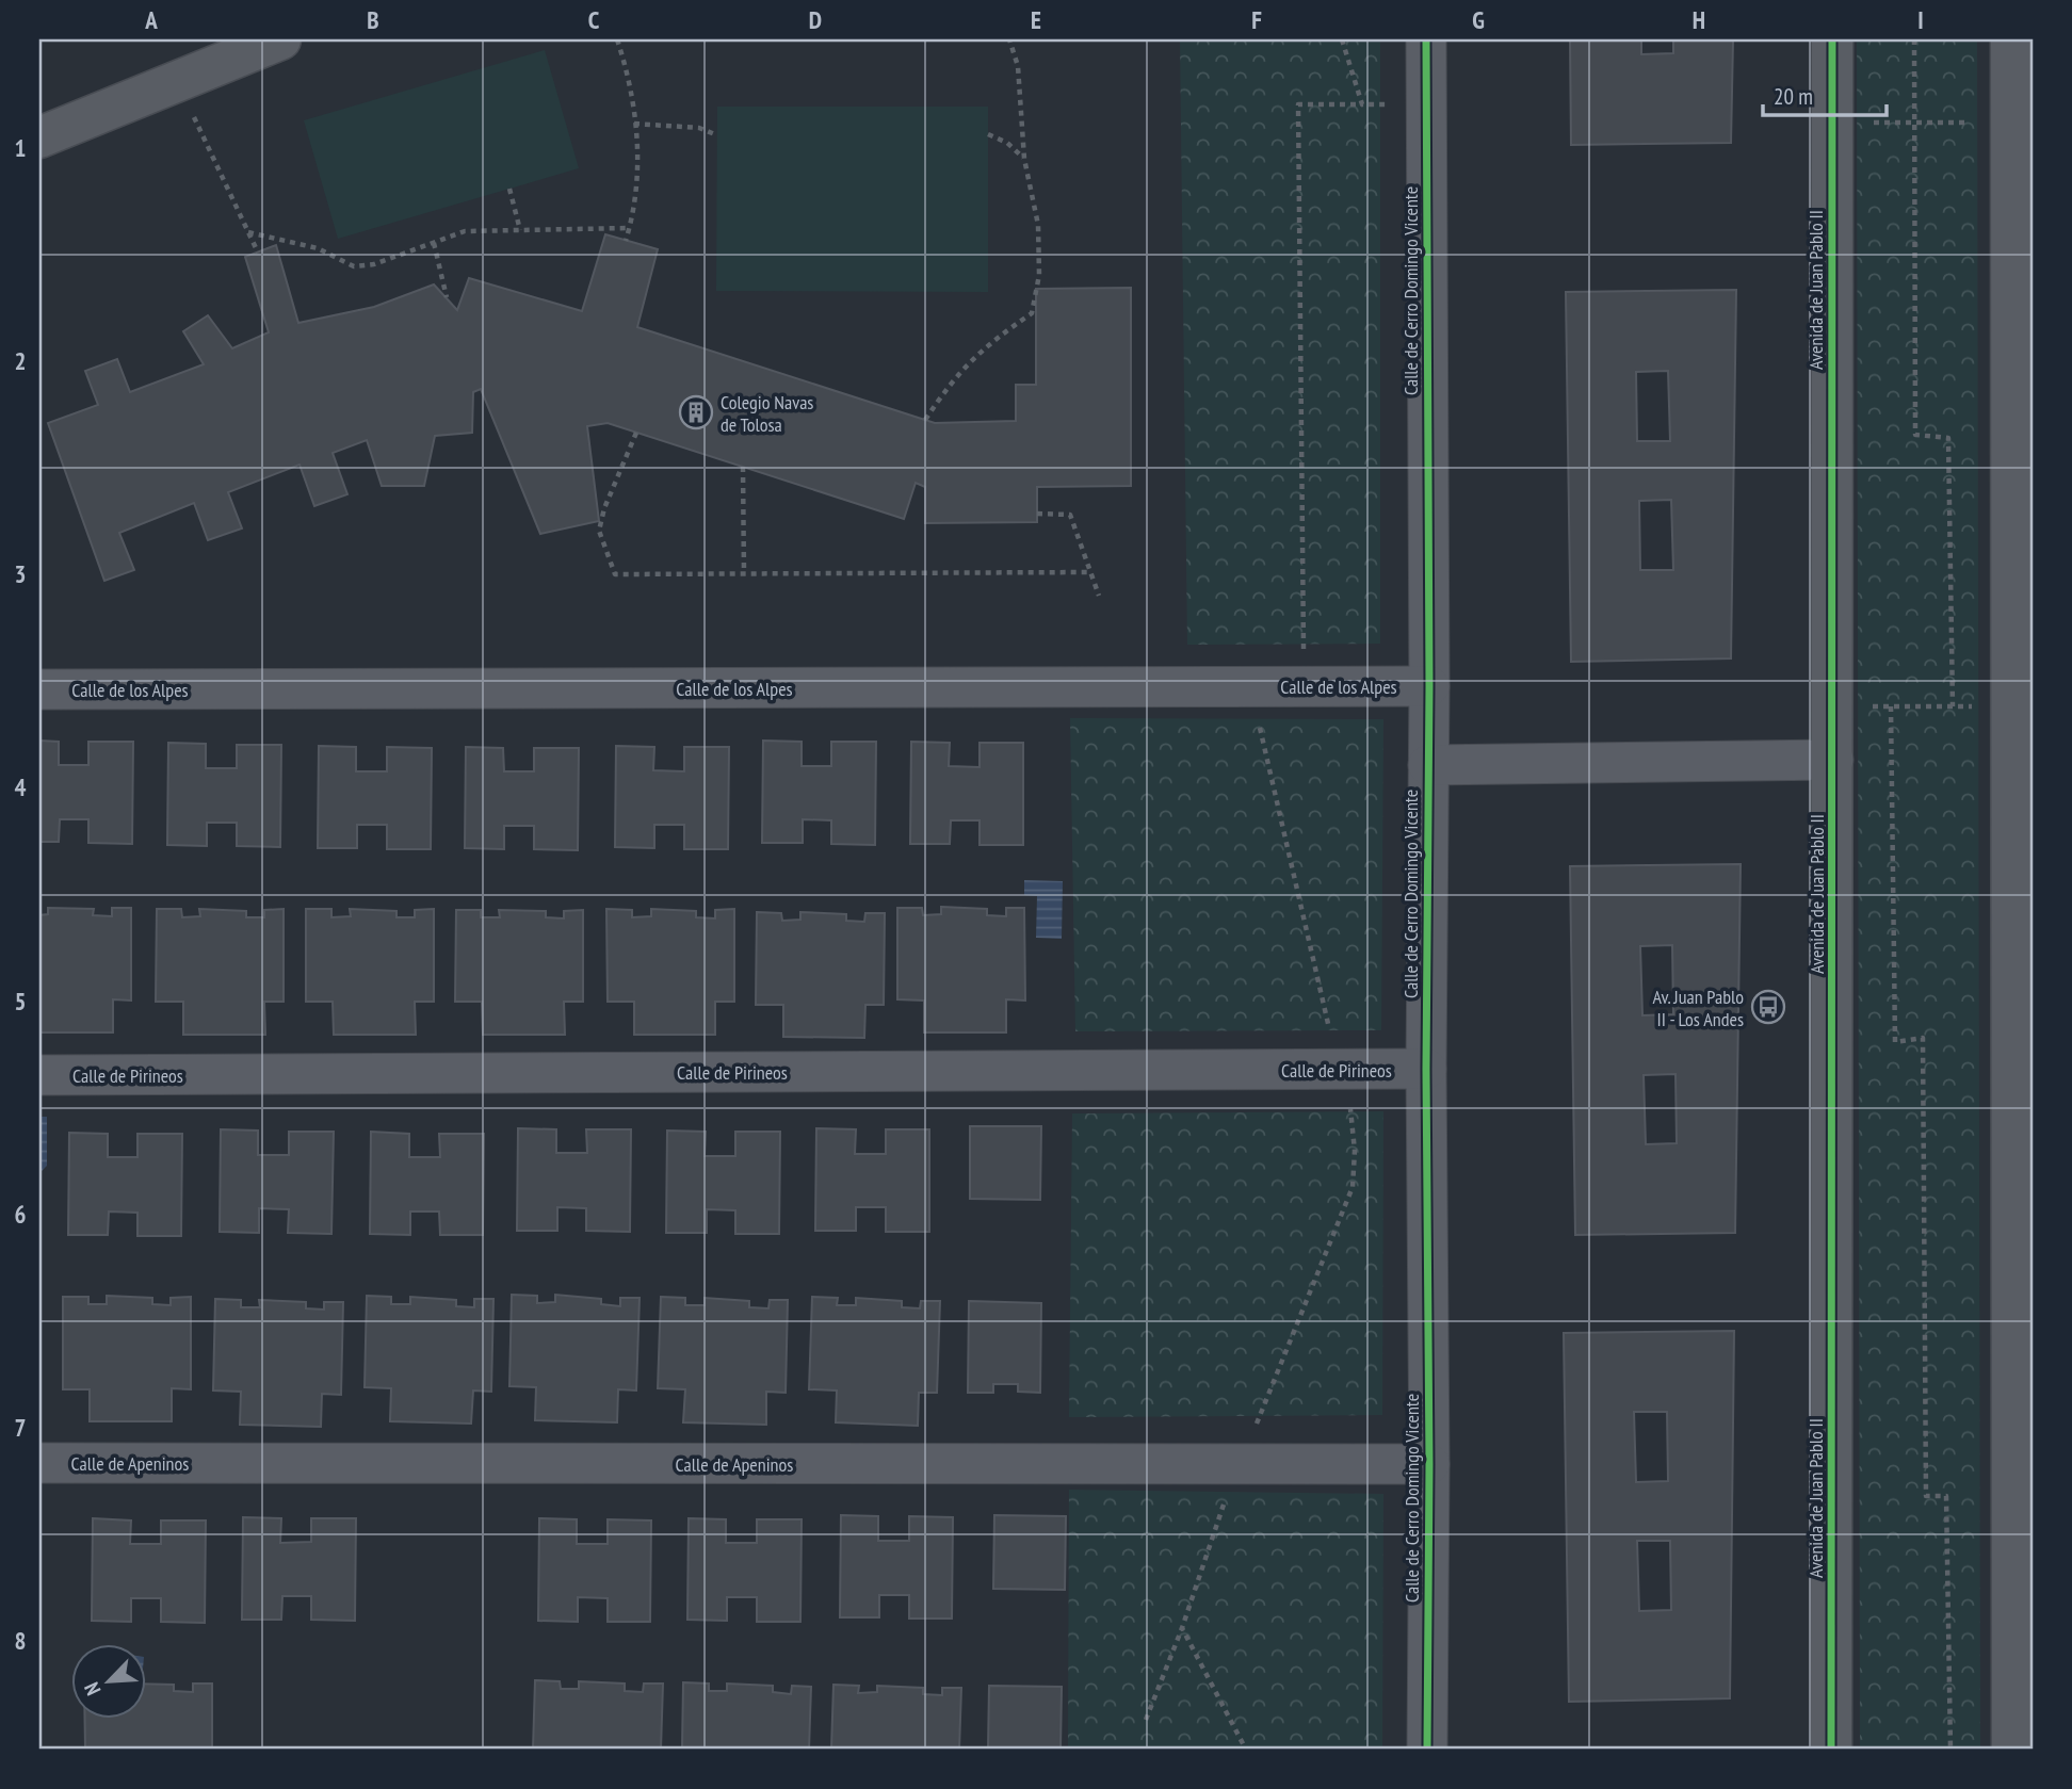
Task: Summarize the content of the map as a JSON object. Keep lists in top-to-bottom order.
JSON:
{
  "streets": {
    "street": [
      "Avenida de Juan Pablo II",
      "Calle de Cerro Domingo Vicente",
      "Calle de los Alpes",
      "Calle de Pirineos",
      "Calle de Apeninos"
    ]
  },
  "crossings": [
    ["Calle de Cerro Domingo Vicente", "Calle de los Alpes"],
    ["Calle de Cerro Domingo Vicente", "Calle de Pirineos"],
    ["Calle de Cerro Domingo Vicente", "Calle de Apeninos"]
  ],
  "places": {
    "building": ["Colegio Navas de Tolosa"],
    "bus stop": ["Av. Juan Pablo II - Los Andes"]
  },
  "scale_bar": "20 m",
  "north": "bottom left",
  "grid": {
    "columns": [
      "A",
      "B",
      "C",
      "D",
      "E",
      "F",
      "G",
      "H",
      "I"
    ],
    "rows": [
      "1",
      "2",
      "3",
      "4",
      "5",
      "6",
      "7",
      "8"
    ]
  }
}
